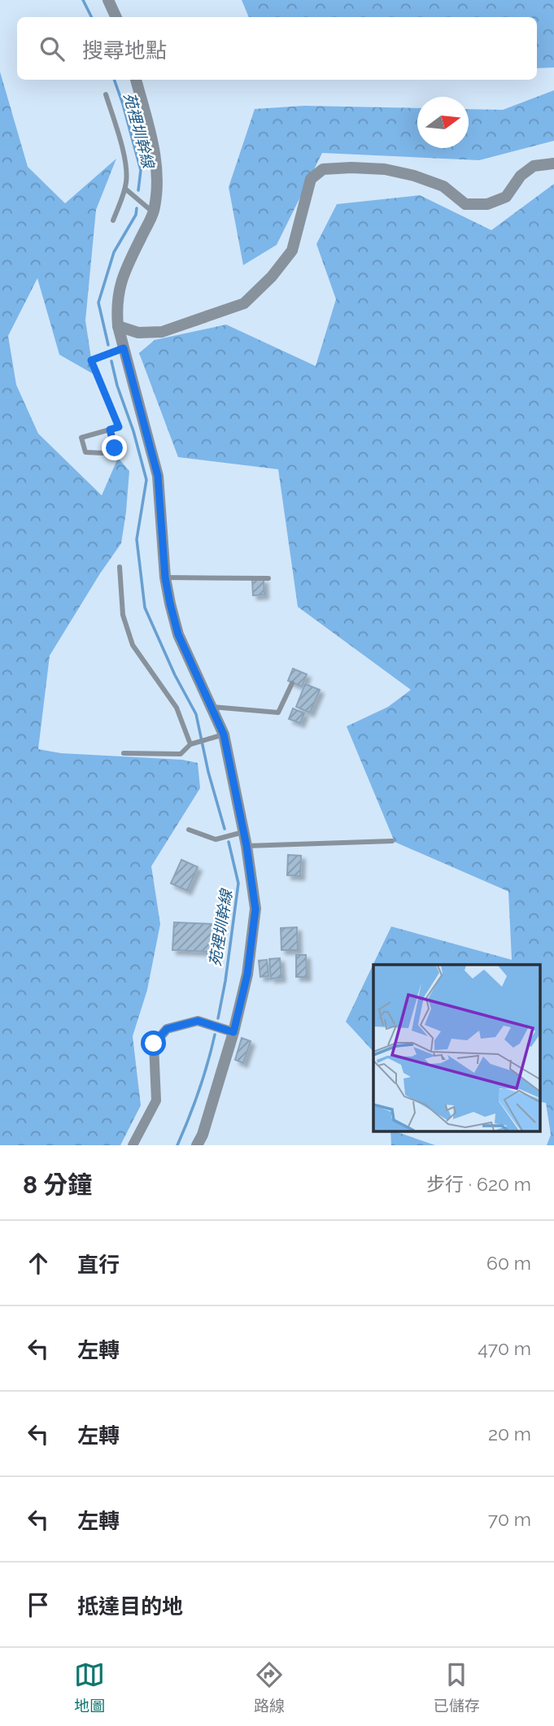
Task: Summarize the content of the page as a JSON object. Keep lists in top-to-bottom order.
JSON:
{
  "water": ["苑裡圳幹線"],
  "north": "right",
  "page": {
    "search": "搜尋地點",
    "heading": ["8 分鐘", "步行 · 620 m"],
    "list": [
      ["直行", "60 m"],
      ["左轉", "470 m"],
      ["左轉", "20 m"],
      ["左轉", "70 m"],
      "抵達目的地"
    ],
    "nav": ["地圖", "路線", "已儲存"]
  }
}
